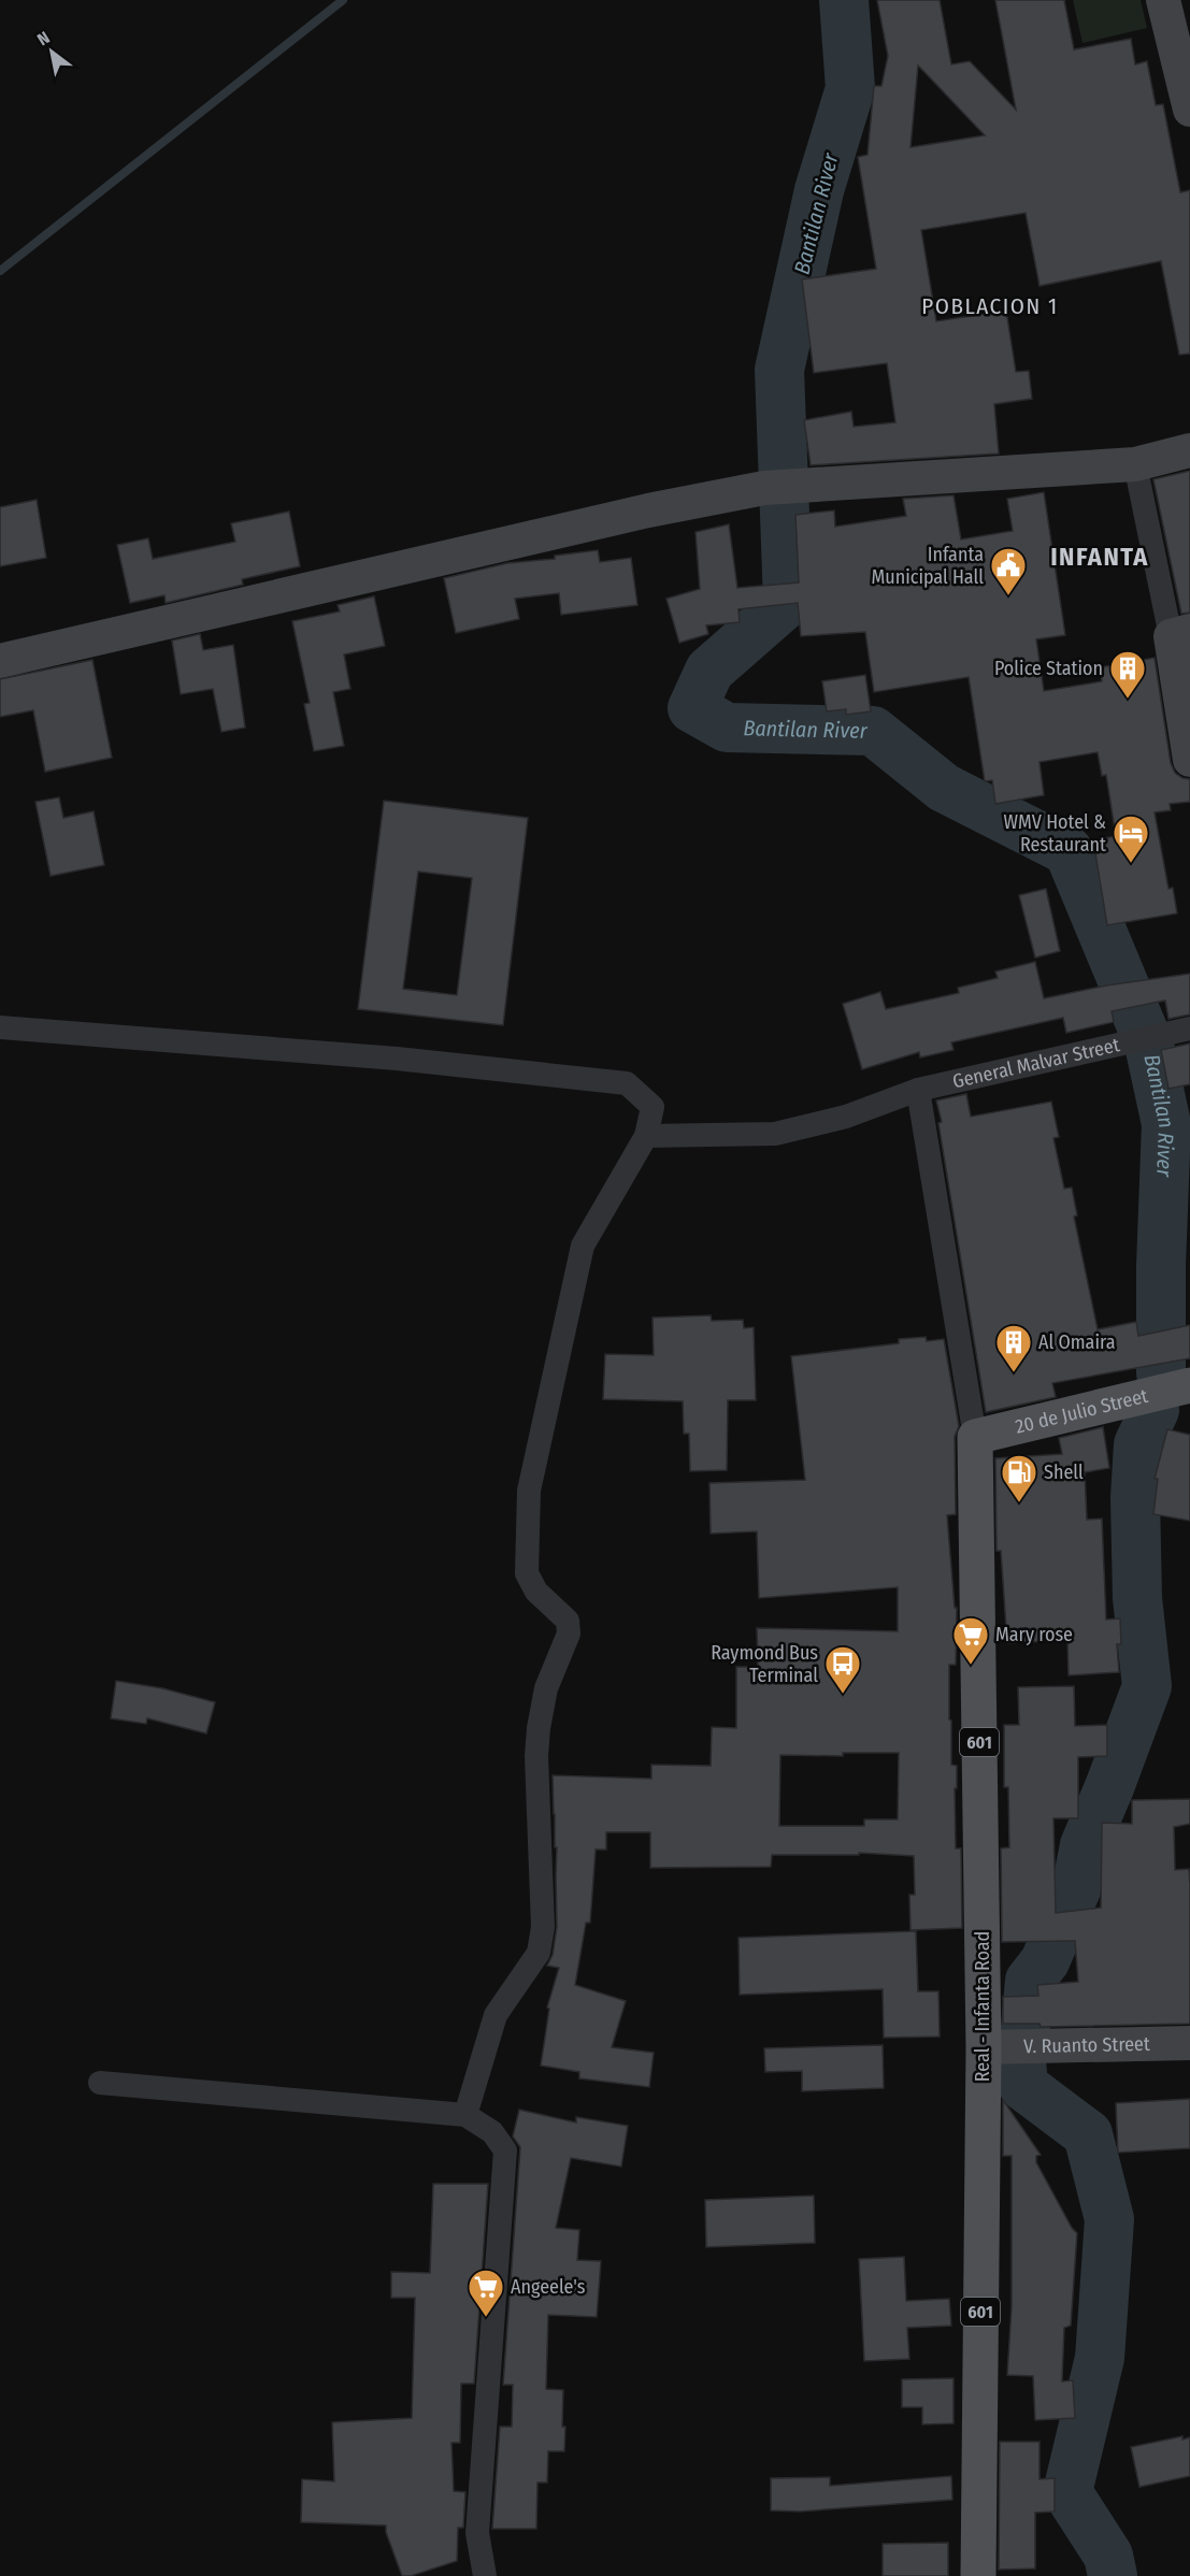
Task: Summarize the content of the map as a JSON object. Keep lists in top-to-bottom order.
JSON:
{
  "streets": {
    "main road": ["20 de Julio Street", "601", "Real - Infanta Road"],
    "street": ["General Malvar Street", "V. Ruanto Street"]
  },
  "crossings": [
    ["20 de Julio Street", "Real - Infanta Road"],
    ["Real - Infanta Road", "V. Ruanto Street"]
  ],
  "districts": ["POBLACION 1", "INFANTA"],
  "water": ["Bantilan River"],
  "places": {
    "public building": ["Infanta Municipal Hall"],
    "building": ["Police Station", "Al Omaira"],
    "hotel": ["WMV Hotel & Restaurant"],
    "fuel station": ["Shell"],
    "supermarket": ["Mary rose", "Angeele's"],
    "bus stop": ["Raymond Bus Terminal"]
  },
  "north": "top left"
}
